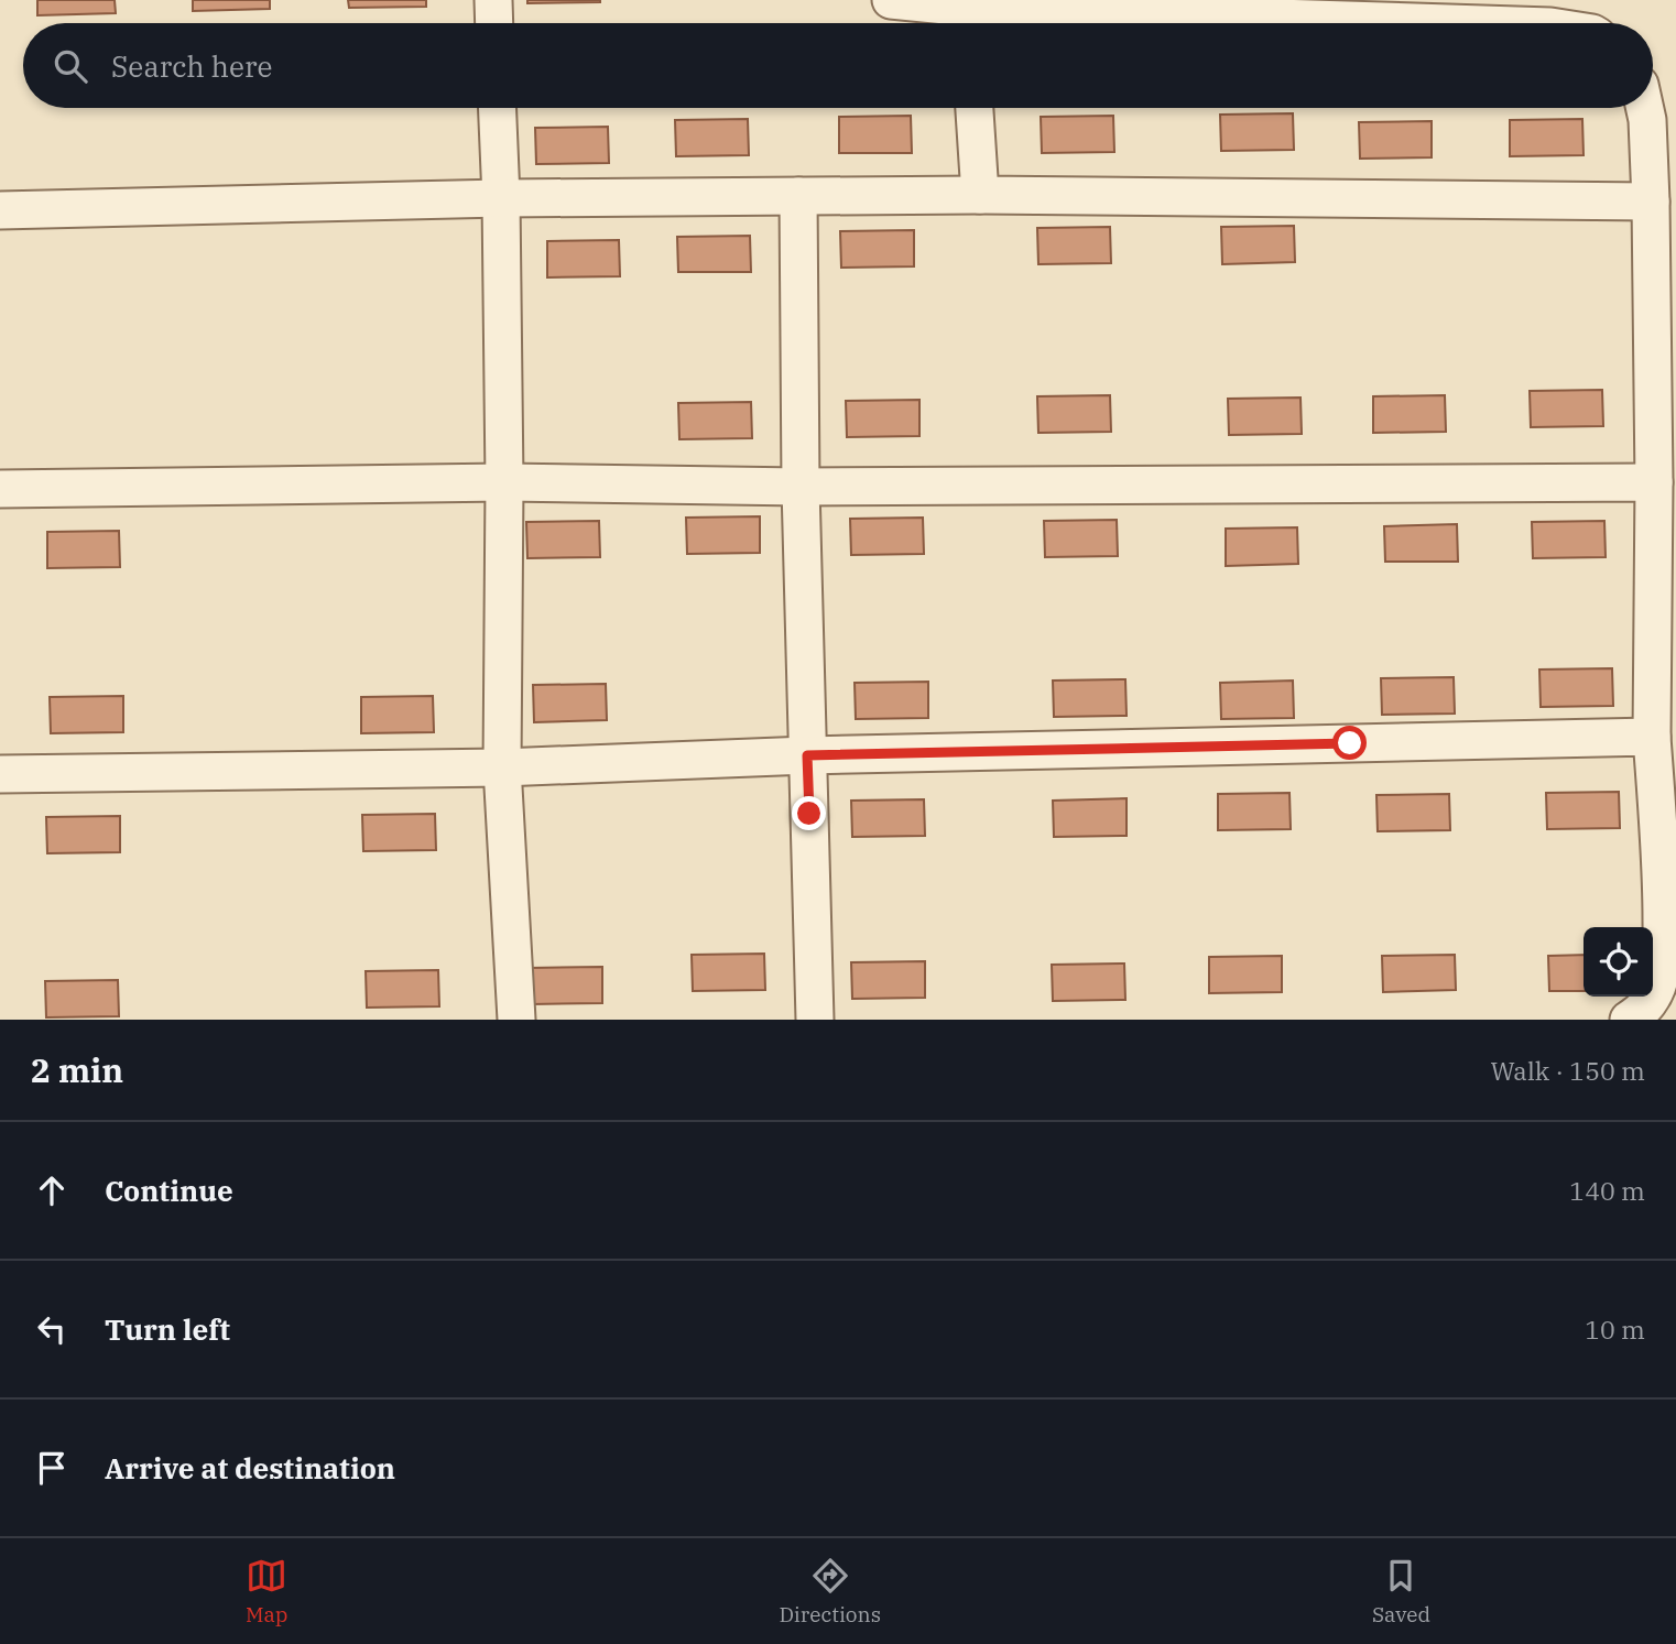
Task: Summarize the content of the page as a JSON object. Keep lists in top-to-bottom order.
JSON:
{
  "page": {
    "search": "Search here",
    "heading": ["2 min", "Walk · 150 m"],
    "list": [
      ["Continue", "140 m"],
      ["Turn left", "10 m"],
      "Arrive at destination"
    ],
    "nav": ["Map", "Directions", "Saved"]
  }
}
